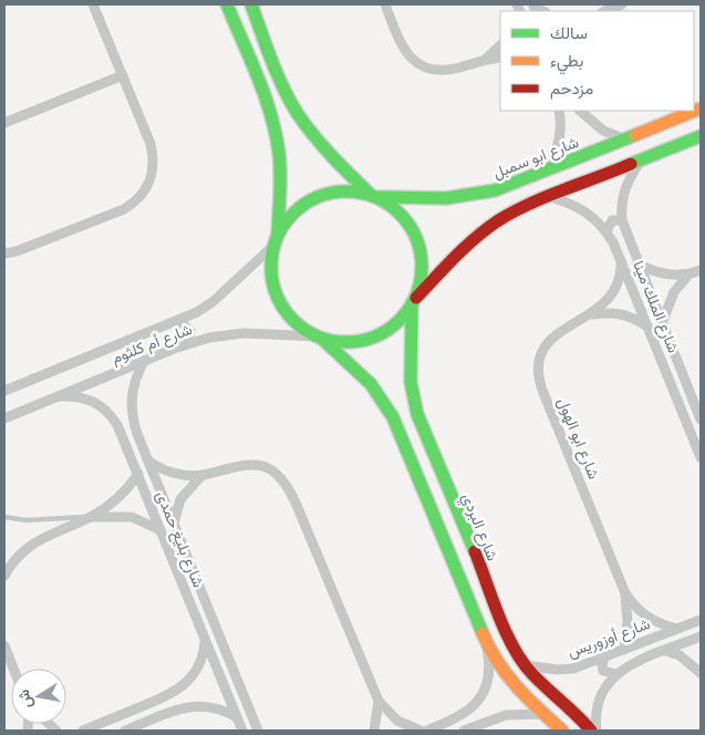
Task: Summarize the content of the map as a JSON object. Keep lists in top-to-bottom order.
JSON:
{
  "streets": {
    "street": [
      "شارع ابو سمبل",
      "شارع الملك مينا",
      "شارع أم كلثوم",
      "شارع ابو الهول",
      "شارع البردي",
      "شارع بليغ حمدى",
      "شارع أوزوريس"
    ]
  },
  "crossings": [
    ["شارع ابو سمبل", "شارع أم كلثوم"],
    ["شارع ابو سمبل", "شارع البردي"],
    ["شارع الملك مينا", "شارع ابو الهول"],
    ["شارع أم كلثوم", "شارع البردي"],
    ["شارع أم كلثوم", "شارع بليغ حمدى"],
    ["شارع ابو الهول", "شارع أوزوريس"],
    ["شارع البردي", "شارع أوزوريس"]
  ],
  "legend": ["سالك", "بطيء", "مزدحم"],
  "north": "left"
}
